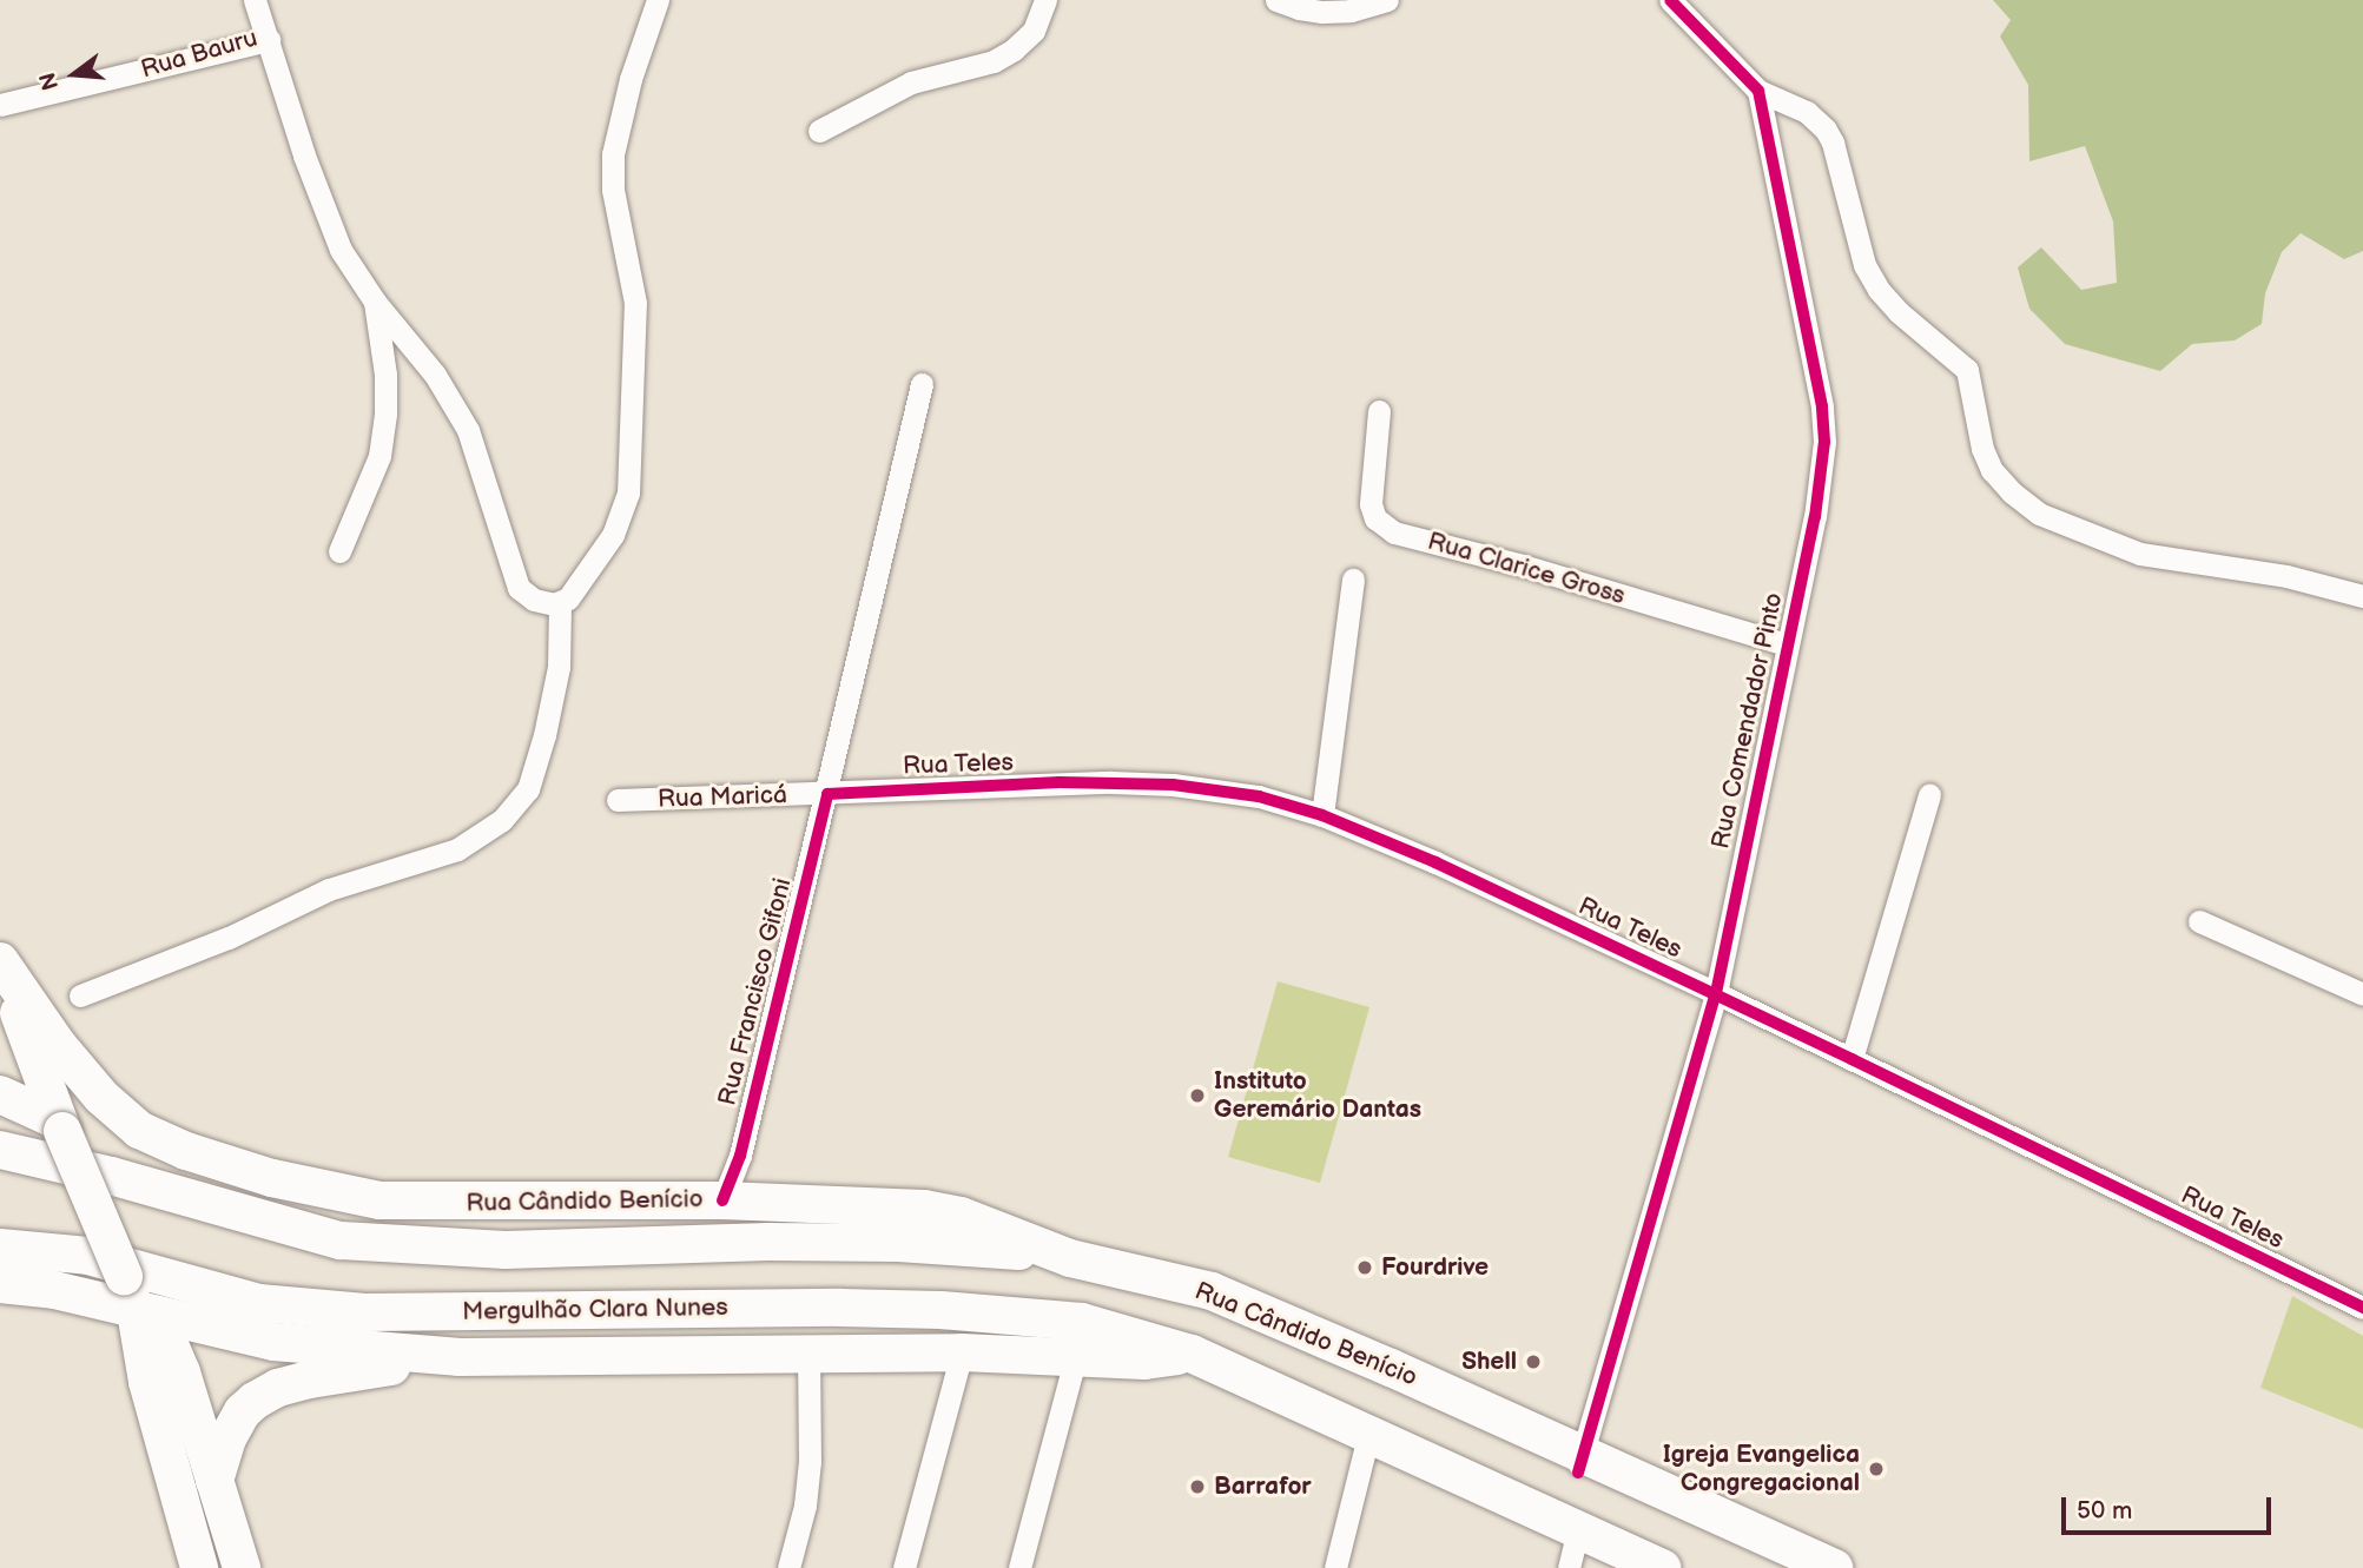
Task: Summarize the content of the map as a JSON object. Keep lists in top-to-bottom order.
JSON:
{
  "streets": {
    "main road": ["Rua Cândido Benício", "Mergulhão Clara Nunes"],
    "street": [
      "Rua Bauru",
      "Rua Clarice Gross",
      "Rua Comendador Pinto",
      "Rua Teles",
      "Rua Maricá",
      "Rua Francisco Gifoni"
    ]
  },
  "crossings": [
    ["Rua Clarice Gross", "Rua Comendador Pinto"],
    ["Rua Comendador Pinto", "Rua Teles"],
    ["Rua Comendador Pinto", "Rua Cândido Benício"],
    ["Rua Teles", "Rua Maricá"],
    ["Rua Teles", "Rua Francisco Gifoni"],
    ["Rua Maricá", "Rua Francisco Gifoni"],
    ["Rua Francisco Gifoni", "Rua Cândido Benício"]
  ],
  "places": [
    "Instituto Geremário Dantas",
    "Fourdrive",
    "Shell",
    "Igreja Evangelica Congregacional",
    "Barrafor"
  ],
  "scale_bar": "50 m",
  "north": "left"
}
